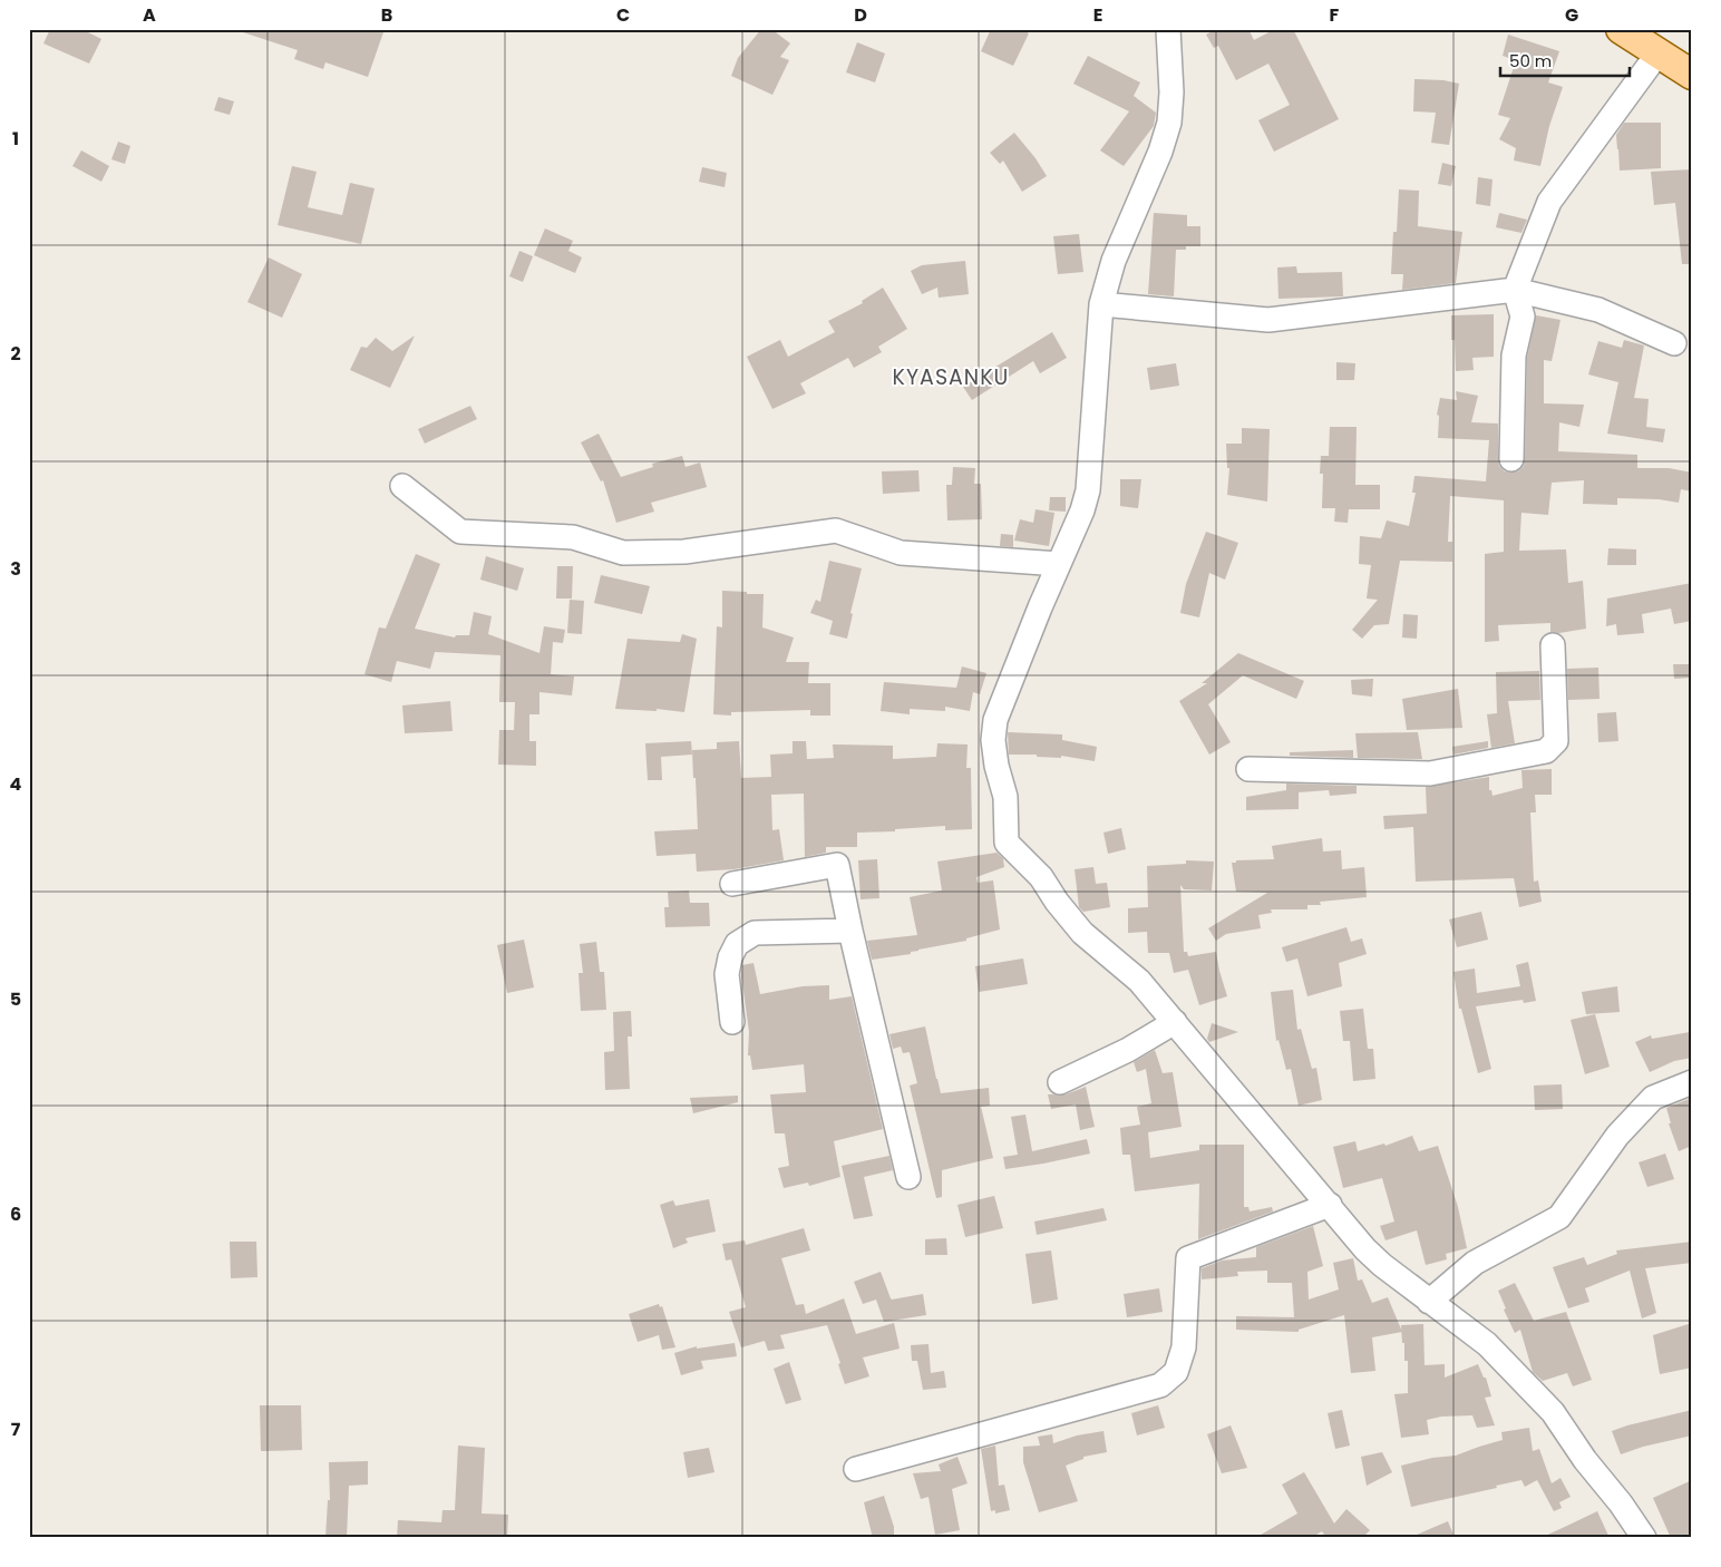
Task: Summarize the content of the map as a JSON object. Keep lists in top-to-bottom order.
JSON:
{
  "districts": ["KYASANKU"],
  "scale_bar": "50 m",
  "grid": {
    "columns": [
      "A",
      "B",
      "C",
      "D",
      "E",
      "F",
      "G"
    ],
    "rows": [
      "1",
      "2",
      "3",
      "4",
      "5",
      "6",
      "7"
    ]
  }
}
